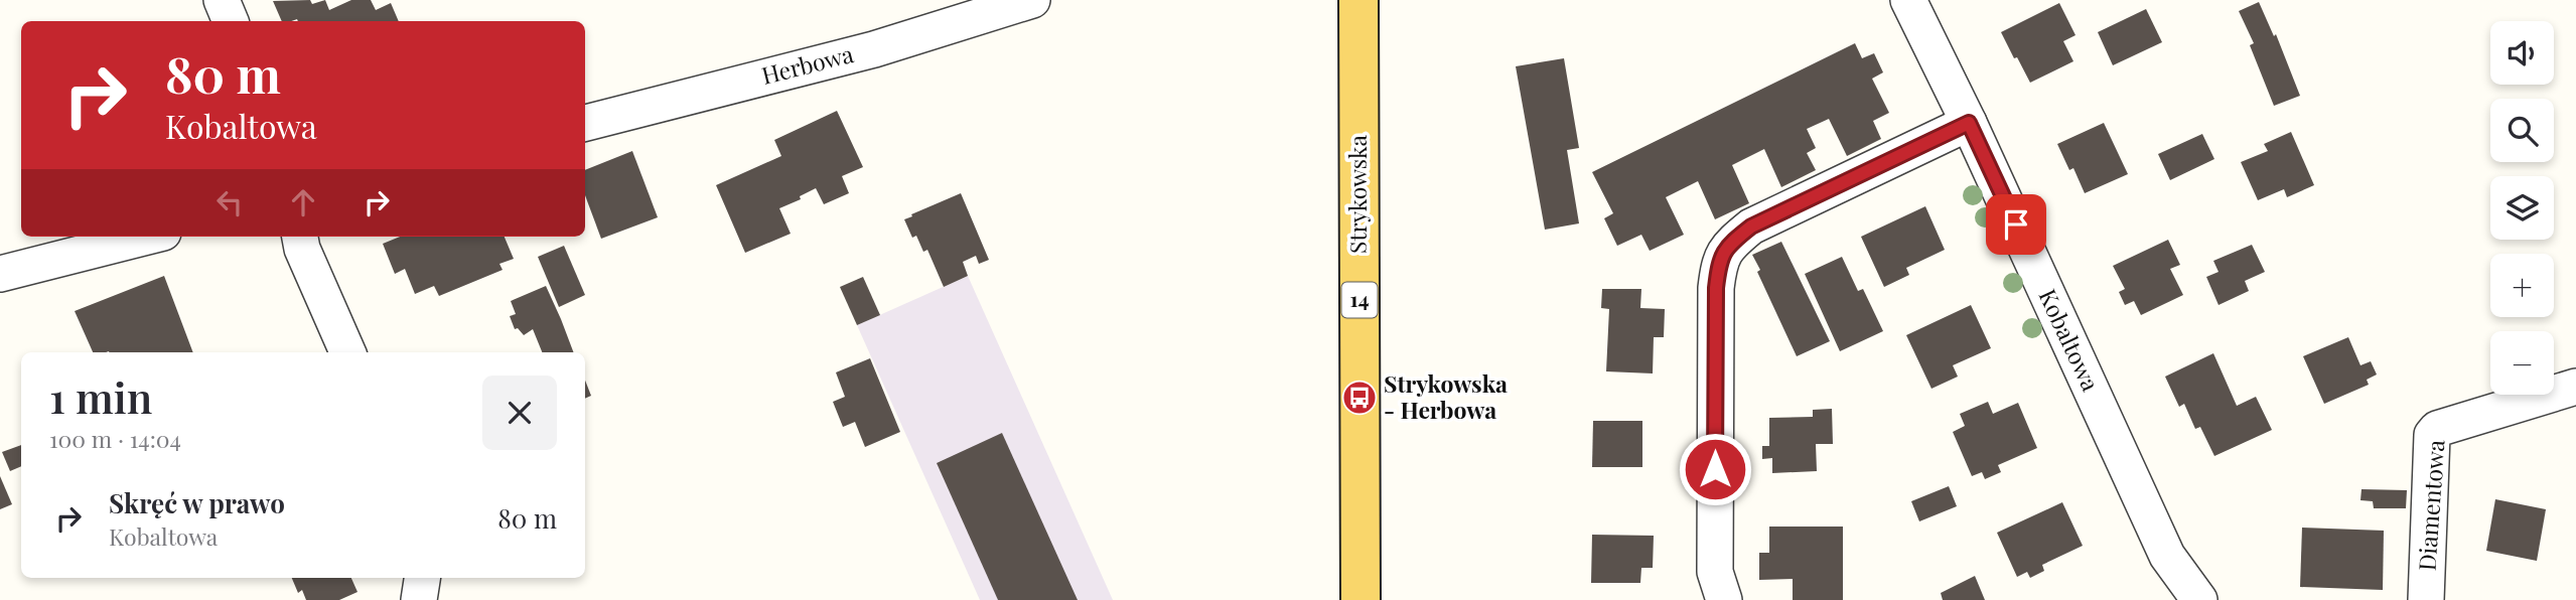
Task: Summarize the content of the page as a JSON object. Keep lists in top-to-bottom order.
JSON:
{
  "streets": {
    "main road": ["Strykowska", "14"],
    "street": ["Herbowa", "Kobaltowa", "Diamentowa"]
  },
  "places": {
    "bus stop": ["Strykowska - Herbowa"]
  },
  "page": {
    "map_buttons": ["+", "−"],
    "turn": ["80 m", "Kobaltowa"],
    "heading": ["1 min", "100 m · 14:04"],
    "list": [
      {
        "name": "Skręć w prawo",
        "note": "Kobaltowa",
        "value": "80 m"
      }
    ]
  }
}
